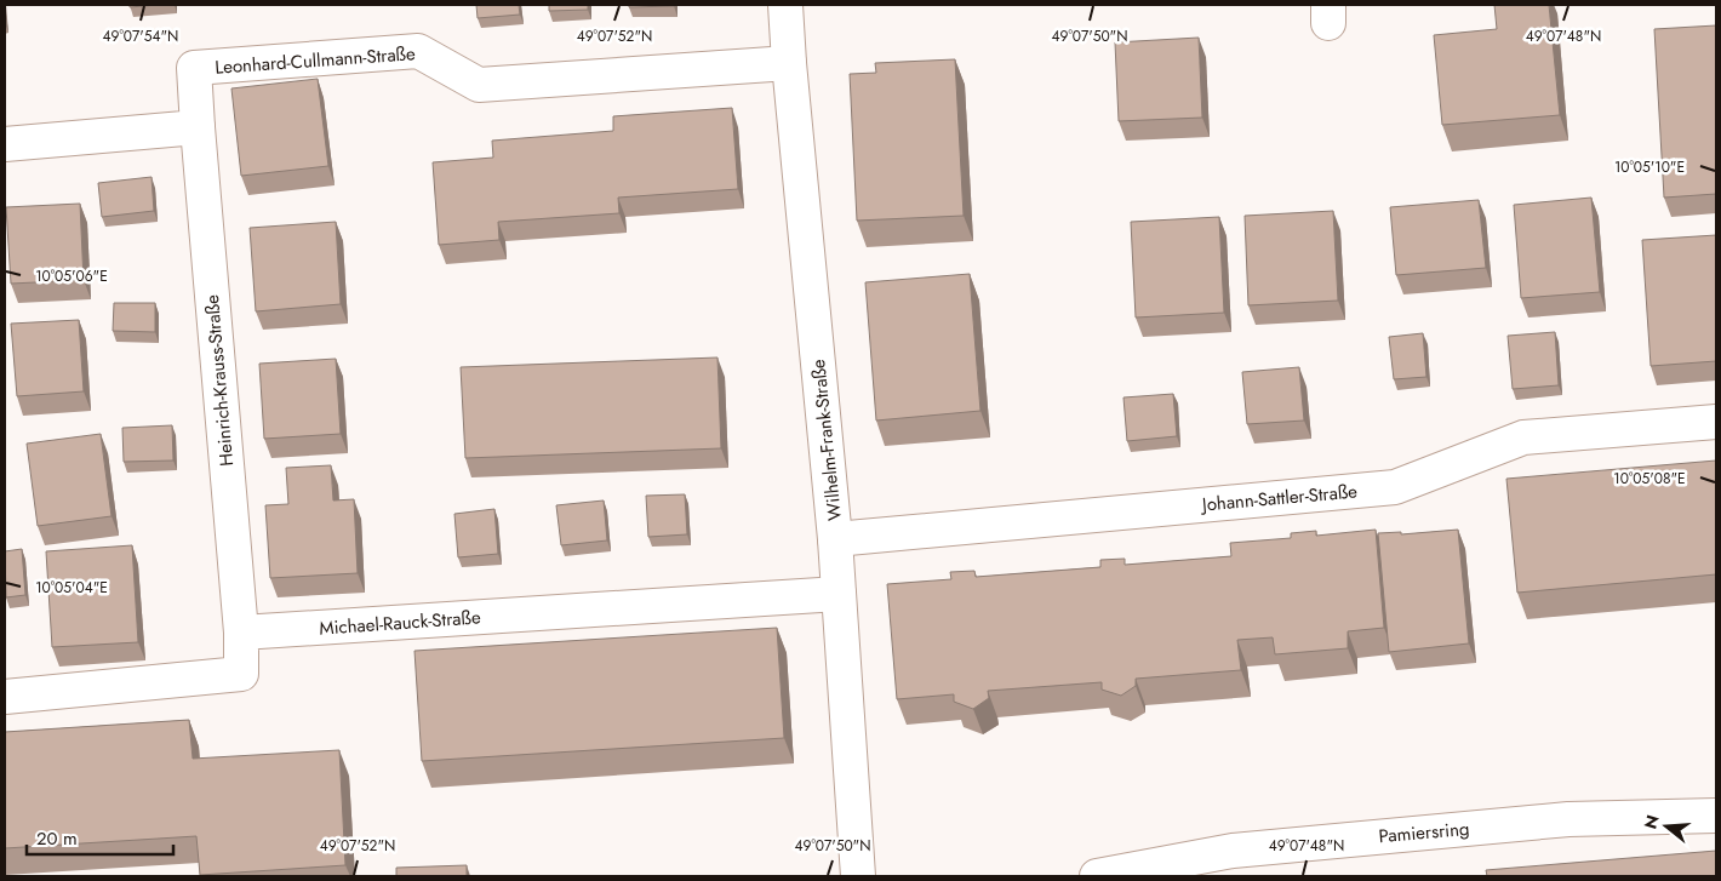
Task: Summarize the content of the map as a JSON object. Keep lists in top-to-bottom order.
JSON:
{
  "streets": {
    "street": [
      "Leonhard-Cullmann-Straße",
      "Heinrich-Krauss-Straße",
      "Wilhelm-Frank-Straße",
      "Johann-Sattler-Straße",
      "Michael-Rauck-Straße",
      "Pamiersring"
    ]
  },
  "crossings": [
    ["Leonhard-Cullmann-Straße", "Heinrich-Krauss-Straße"],
    ["Leonhard-Cullmann-Straße", "Wilhelm-Frank-Straße"],
    ["Heinrich-Krauss-Straße", "Michael-Rauck-Straße"],
    ["Wilhelm-Frank-Straße", "Johann-Sattler-Straße"],
    ["Wilhelm-Frank-Straße", "Michael-Rauck-Straße"]
  ],
  "scale_bar": "20 m",
  "north": "left",
  "coordinates": [
    "49°07'54\"N",
    "49°07'52\"N",
    "49°07'50\"N",
    "49°07'48\"N",
    "10°05'10\"E",
    "10°05'06\"E",
    "10°05'08\"E",
    "10°05'04\"E"
  ]
}
